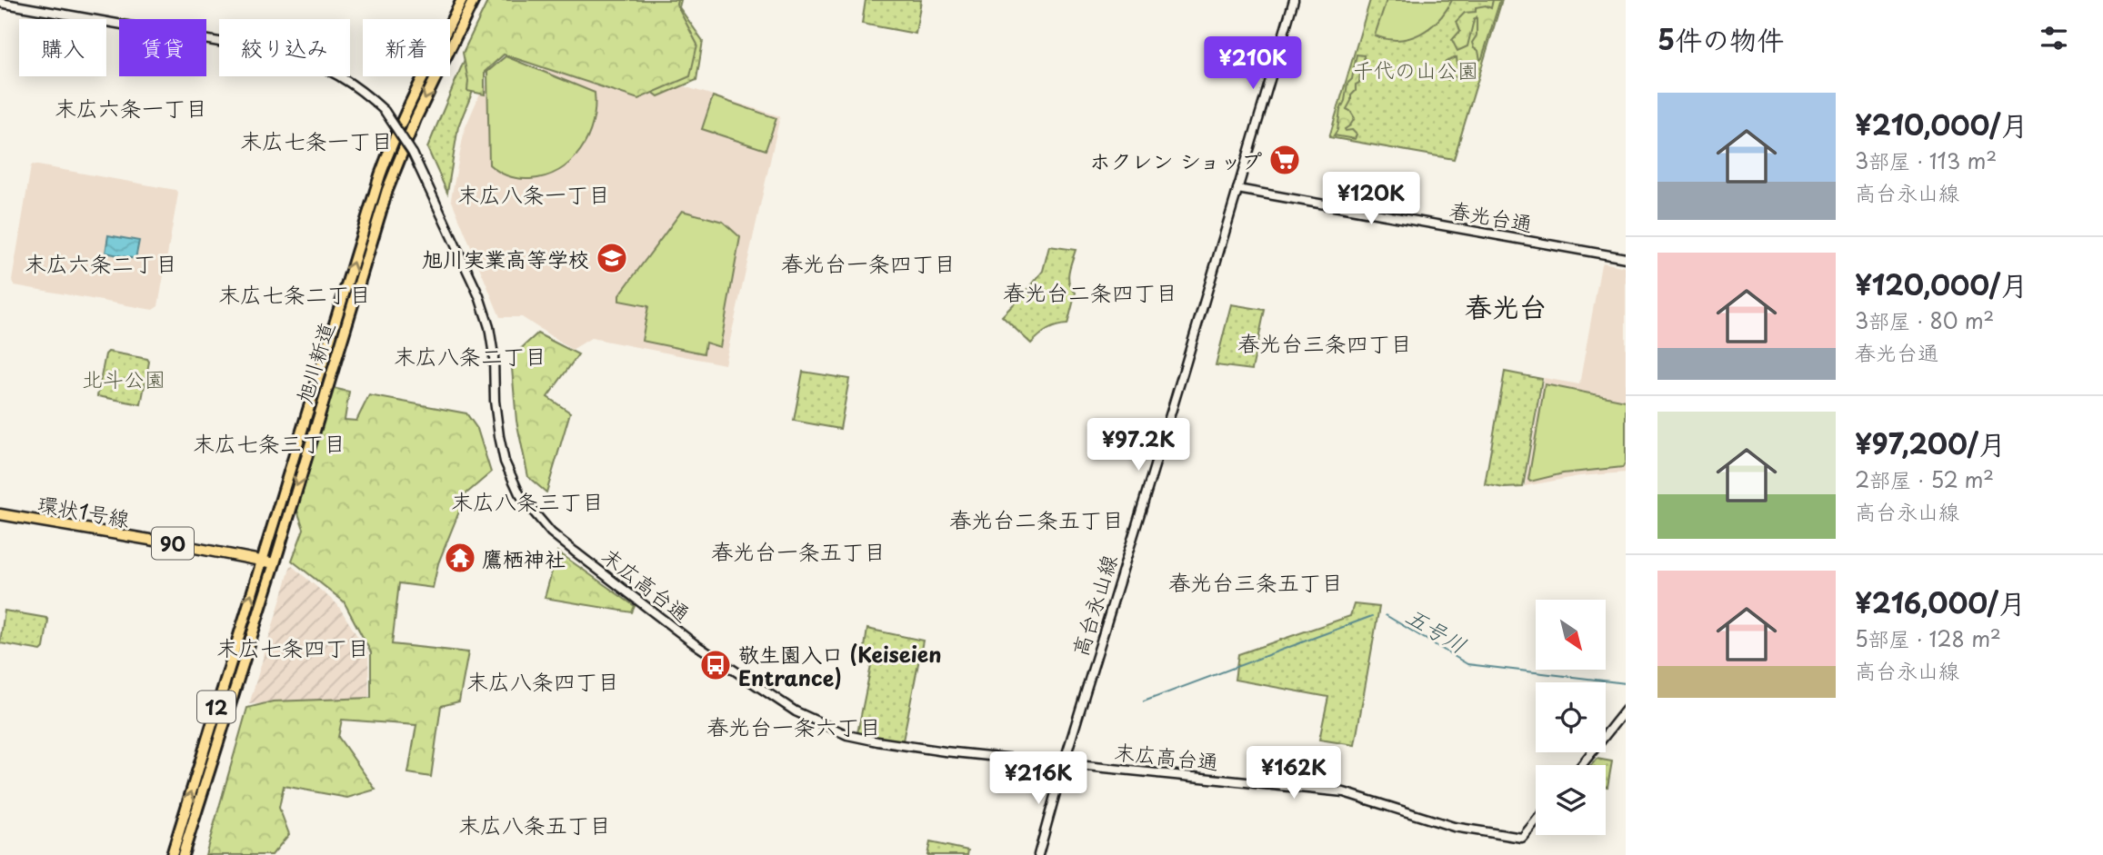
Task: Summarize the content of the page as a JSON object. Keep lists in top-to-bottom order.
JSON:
{
  "streets": {
    "highway": ["旭川新道", "12"],
    "main road": ["環状1号線", "90"],
    "street": ["春光台通", "末広高台通", "高台永山線"]
  },
  "crossings": [
    ["春光台通", "高台永山線"],
    ["旭川新道", "環状1号線"],
    ["末広高台通", "高台永山線"]
  ],
  "districts": [
    "末広六条一丁目",
    "末広七条一丁目",
    "末広八条一丁目",
    "末広六条二丁目",
    "春光台一条四丁目",
    "春光台二条四丁目",
    "末広七条二丁目",
    "春光台",
    "春光台三条四丁目",
    "末広八条二丁目",
    "末広七条三丁目",
    "末広八条三丁目",
    "春光台二条五丁目",
    "春光台一条五丁目",
    "春光台三条五丁目",
    "末広七条四丁目",
    "末広八条四丁目",
    "春光台一条六丁目",
    "末広八条五丁目"
  ],
  "water": ["五号川"],
  "parks": ["千代の山公園", "北斗公園"],
  "places": {
    "supermarket": ["ホクレン ショップ"],
    "school or university": ["旭川実業高等学校"],
    "temple": ["鷹栖神社"],
    "bus stop": ["敬生園入口 (Keiseien Entrance)"]
  },
  "north": "bottom right",
  "page": {
    "heading": "5件の物件",
    "chip": [
      "購入",
      "賃貸",
      "絞り込み",
      "新着"
    ],
    "price": [
      "¥210K",
      "¥120K",
      "¥97.2K",
      "¥162K",
      "¥216K"
    ],
    "list": [
      {
        "name": "¥210,000/月",
        "note": "3部屋 · 113 m² · 高台永山線"
      },
      {
        "name": "¥120,000/月",
        "note": "3部屋 · 80 m² · 春光台通"
      },
      {
        "name": "¥97,200/月",
        "note": "2部屋 · 52 m² · 高台永山線"
      },
      {
        "name": "¥216,000/月",
        "note": "5部屋 · 128 m² · 高台永山線"
      }
    ]
  }
}
